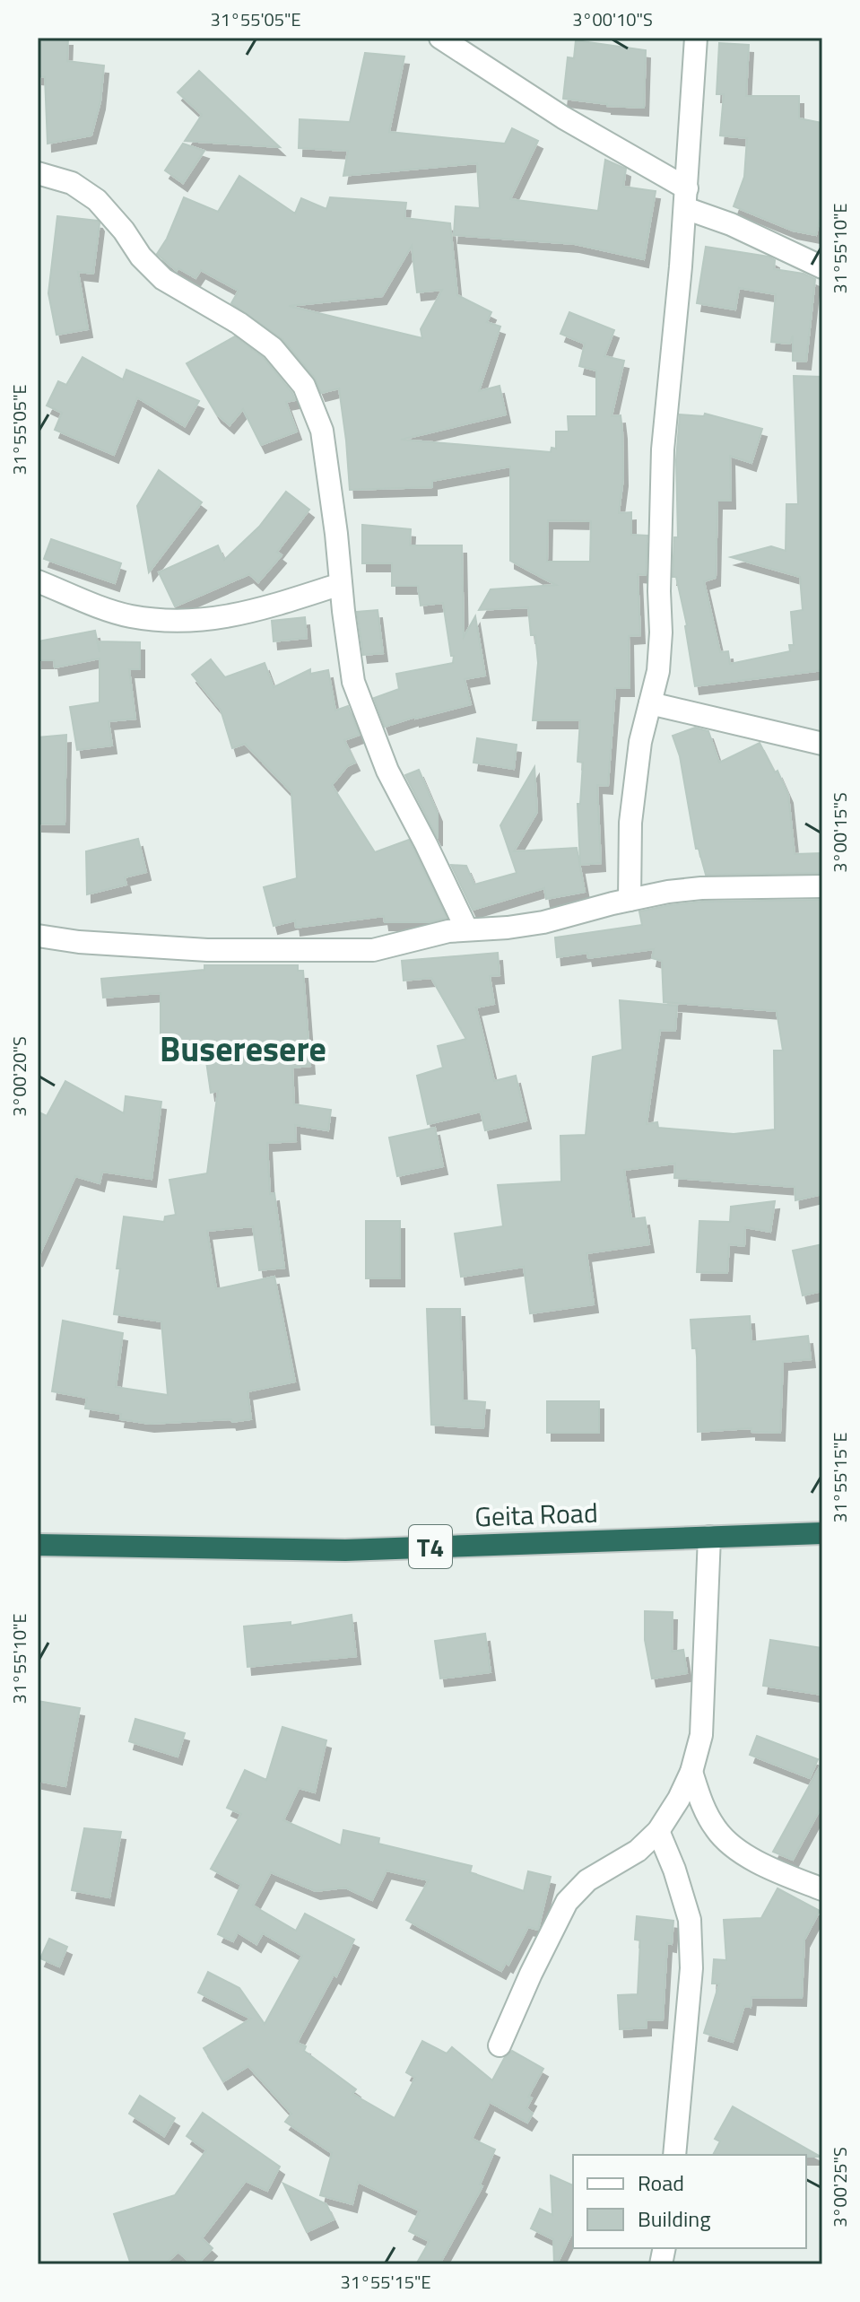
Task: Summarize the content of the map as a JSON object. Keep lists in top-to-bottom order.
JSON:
{
  "streets": {
    "highway": ["Geita Road", "T4"]
  },
  "districts": ["Buseresere"],
  "legend": ["Road", "Building"],
  "coordinates": [
    "31°55'05\"E",
    "3°00'10\"S",
    "31°55'10\"E",
    "3°00'15\"S",
    "3°00'20\"S",
    "31°55'15\"E",
    "3°00'25\"S"
  ]
}
